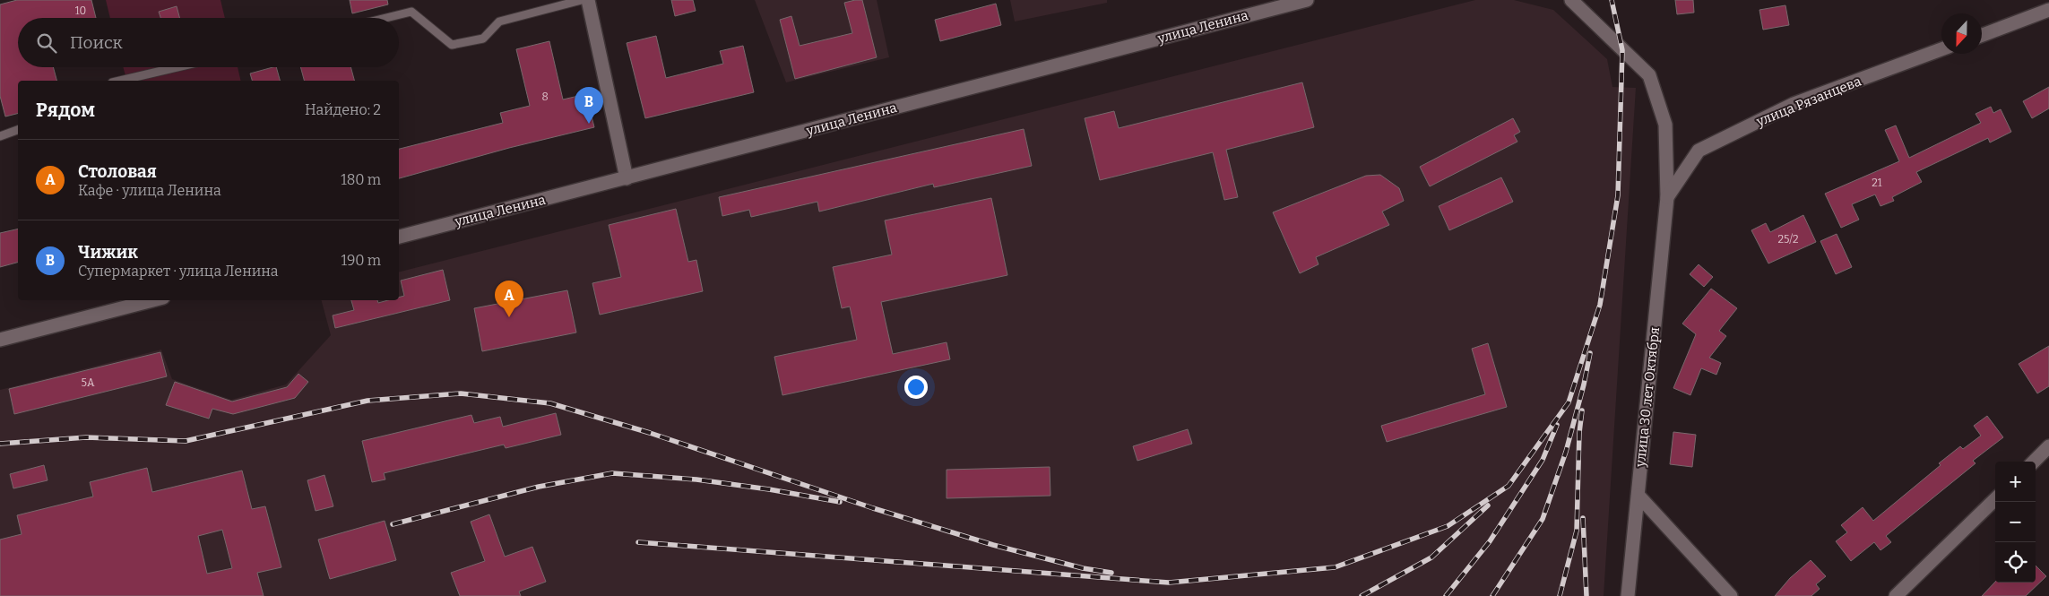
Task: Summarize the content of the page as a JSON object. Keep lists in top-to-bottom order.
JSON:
{
  "streets": {
    "street": ["улица Ленина", "улица Рязанцева", "улица 30 лет Октября"]
  },
  "crossings": [
    ["улица Рязанцева", "улица 30 лет Октября"]
  ],
  "house_numbers": [
    "10",
    "8",
    "21",
    "25/2",
    "5А"
  ],
  "north": "bottom",
  "page": {
    "search": "Поиск",
    "heading": ["Рядом", "Найдено: 2"],
    "pins": ["B", "A"],
    "list": [
      {
        "mark": "A",
        "name": "Столовая",
        "note": "Кафе · улица Ленина",
        "value": "180 m"
      },
      {
        "mark": "B",
        "name": "Чижик",
        "note": "Супермаркет · улица Ленина",
        "value": "190 m"
      }
    ],
    "map_buttons": ["+", "−"]
  }
}
